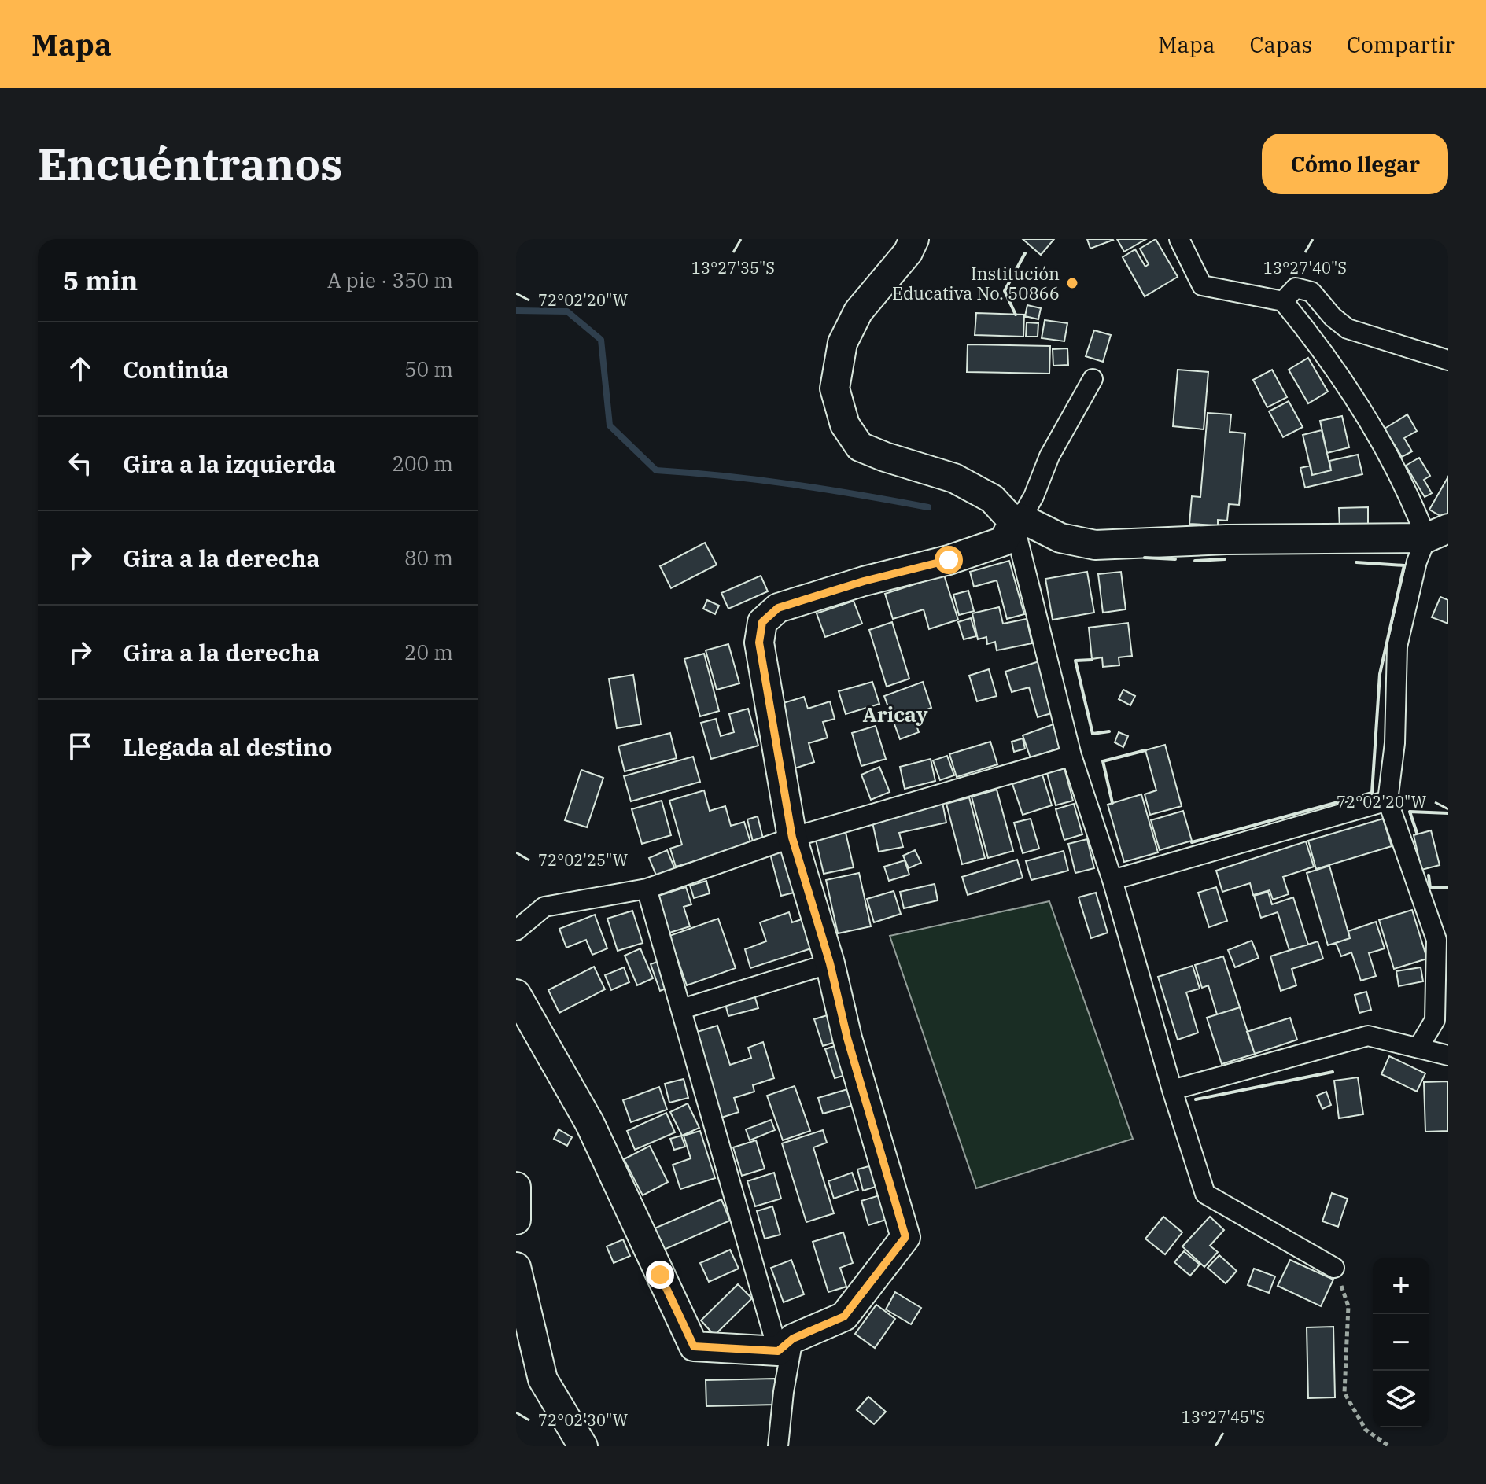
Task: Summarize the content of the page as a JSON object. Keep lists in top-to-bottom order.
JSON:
{
  "districts": ["Aricay"],
  "places": ["Institución Educativa No. 50866"],
  "page": {
    "header": "Mapa",
    "nav": ["Mapa", "Capas", "Compartir"],
    "buttons": "Cómo llegar",
    "title": "Encuéntranos",
    "heading": ["5 min", "A pie · 350 m"],
    "list": [
      ["Continúa", "50 m"],
      ["Gira a la izquierda", "200 m"],
      ["Gira a la derecha", "80 m"],
      ["Gira a la derecha", "20 m"],
      "Llegada al destino"
    ],
    "map_buttons": ["+", "−"]
  },
  "coordinates": [
    "13°27'35\"S",
    "13°27'40\"S",
    "72°02'20\"W",
    "72°02'25\"W",
    "13°27'45\"S",
    "72°02'30\"W"
  ]
}
